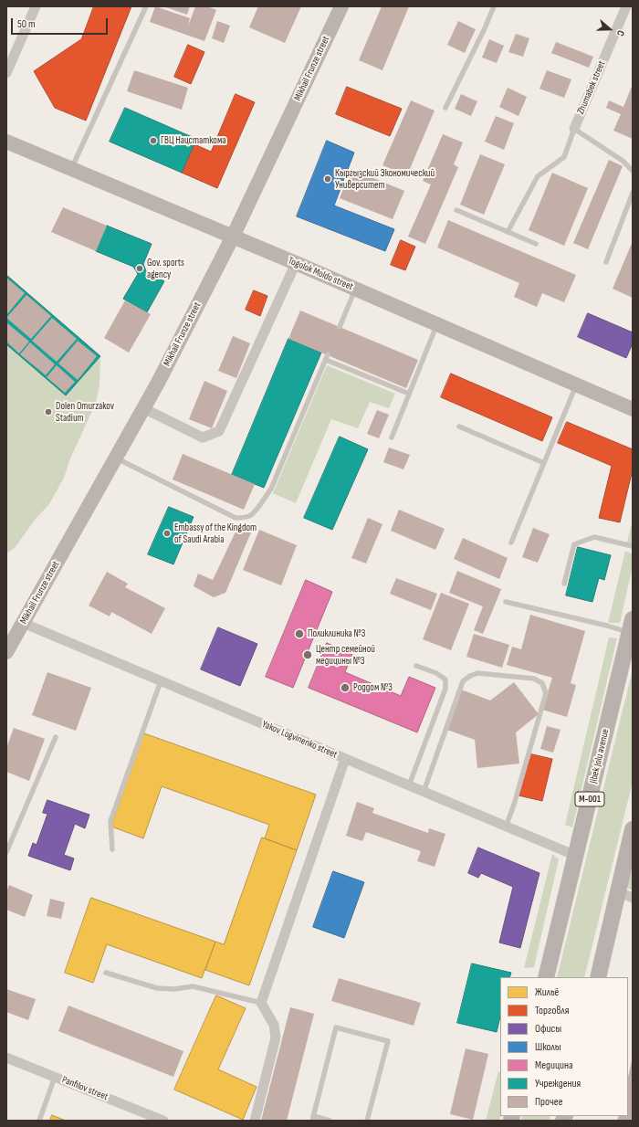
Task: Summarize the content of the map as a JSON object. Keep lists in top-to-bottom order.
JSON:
{
  "streets": {
    "main road": [
      "Mikhail Frunze street",
      "Togolok Moldo street",
      "Jibek Jolu avenue",
      "М-001"
    ],
    "street": ["Zhumabek street", "Yakov Logvinenko street", "Panfilov street"]
  },
  "crossings": [
    ["Mikhail Frunze street", "Togolok Moldo street"],
    ["Mikhail Frunze street", "Yakov Logvinenko street"],
    ["Yakov Logvinenko street", "Jibek Jolu avenue"]
  ],
  "places": [
    "ГВЦ Нацстаткома",
    "Кыргызский Экономический Университет",
    "Gov. sports agency",
    "Dolen Omurzakov Stadium",
    "Embassy of the Kingdom of Saudi Arabia",
    "Поликлиника №3",
    "Центр семейной медицины №3",
    "Роддом №3"
  ],
  "legend": [
    "Жильё",
    "Торговля",
    "Офисы",
    "Школы",
    "Медицина",
    "Учреждения",
    "Прочее"
  ],
  "scale_bar": "50 m",
  "north": "right"
}
